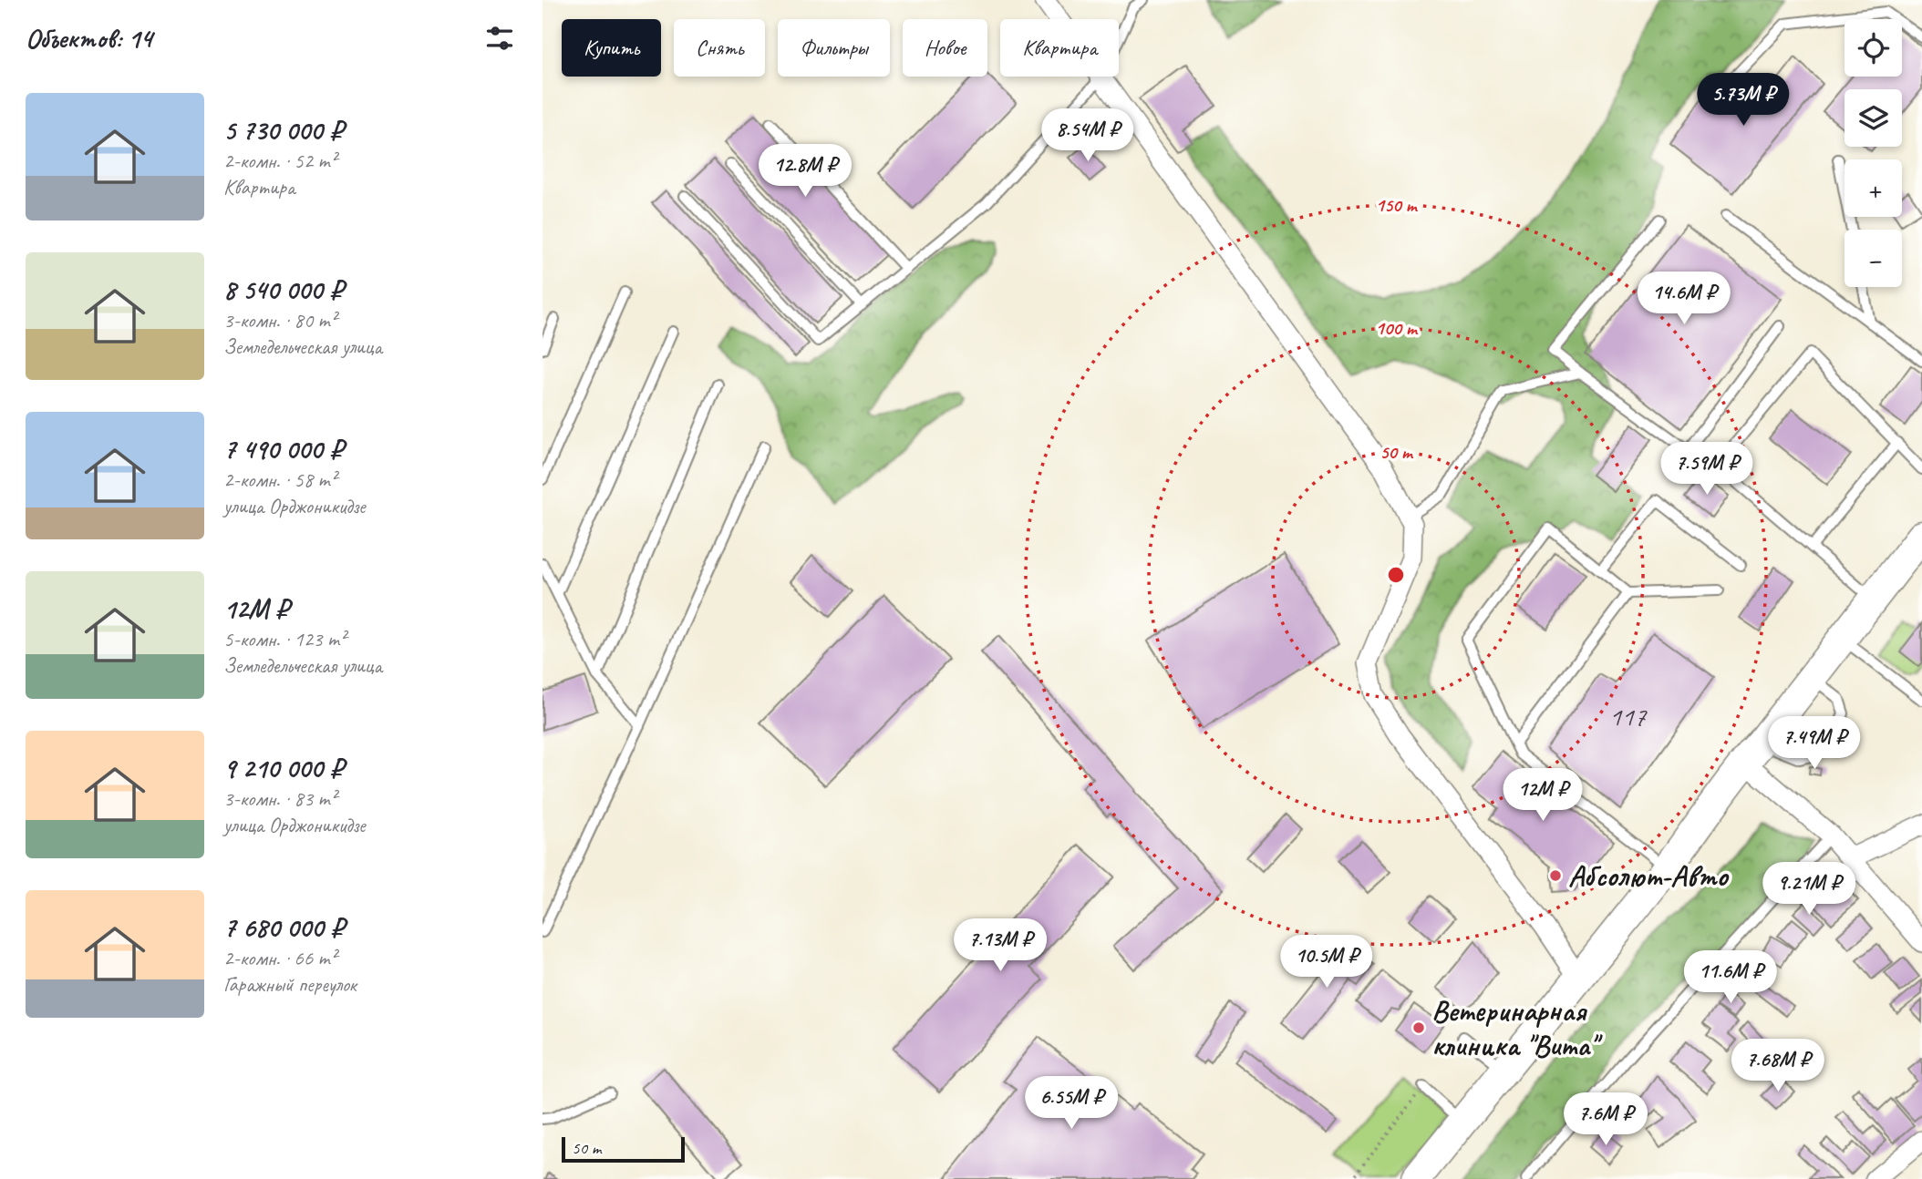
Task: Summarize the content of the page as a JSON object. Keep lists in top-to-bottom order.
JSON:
{
  "places": ["Абсолют-Авто", "Ветеринарная клиника \"Вита\""],
  "house_numbers": ["117"],
  "scale_bar": "50 m",
  "page": {
    "heading": "Объектов: 14",
    "map_buttons": ["+", "−"],
    "chip": [
      "Купить",
      "Снять",
      "Фильтры",
      "Новое",
      "Квартира"
    ],
    "price": [
      "5.73M ₽",
      "8.54M ₽",
      "12.8M ₽",
      "14.6M ₽",
      "7.59M ₽",
      "7.49M ₽",
      "12M ₽",
      "9.21M ₽",
      "7.13M ₽",
      "10.5M ₽",
      "11.6M ₽",
      "7.68M ₽",
      "6.55M ₽",
      "7.6M ₽"
    ],
    "list": [
      {
        "name": "5 730 000 ₽",
        "note": "2-комн. · 52 m² · Квартира"
      },
      {
        "name": "8 540 000 ₽",
        "note": "3-комн. · 80 m² · Земледельческая улица"
      },
      {
        "name": "7 490 000 ₽",
        "note": "2-комн. · 58 m² · улица Орджоникидзе"
      },
      {
        "name": "12M ₽",
        "note": "5-комн. · 123 m² · Земледельческая улица"
      },
      {
        "name": "9 210 000 ₽",
        "note": "3-комн. · 83 m² · улица Орджоникидзе"
      },
      {
        "name": "7 680 000 ₽",
        "note": "2-комн. · 66 m² · Гаражный переулок"
      }
    ],
    "scale": "50 m"
  },
  "rings": ["150 m", "100 m", "50 m"]
}
